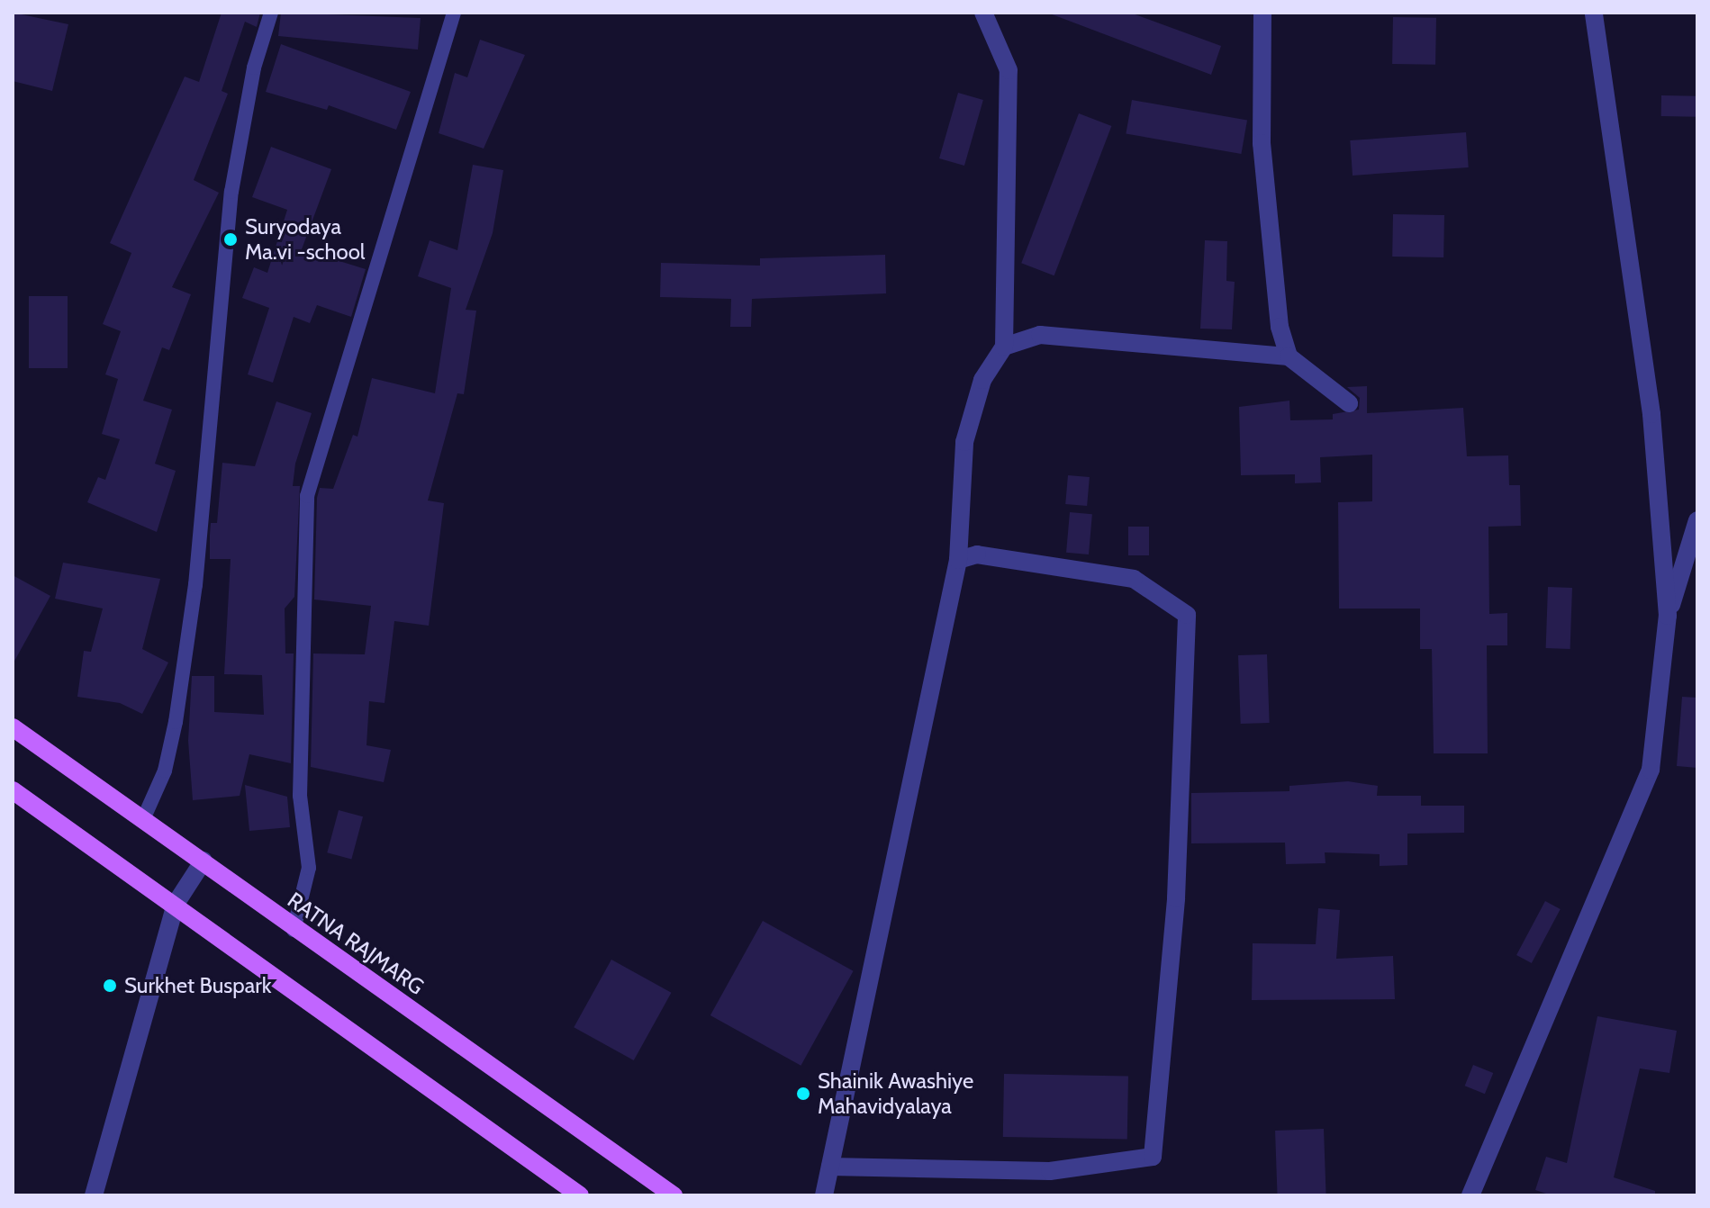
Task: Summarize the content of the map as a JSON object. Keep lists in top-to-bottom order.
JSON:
{
  "streets": {
    "main road": ["RATNA RAJMARG"]
  },
  "places": ["Suryodaya Ma.vi -school", "Surkhet Buspark", "Shainik Awashiye Mahavidyalaya"]
}
